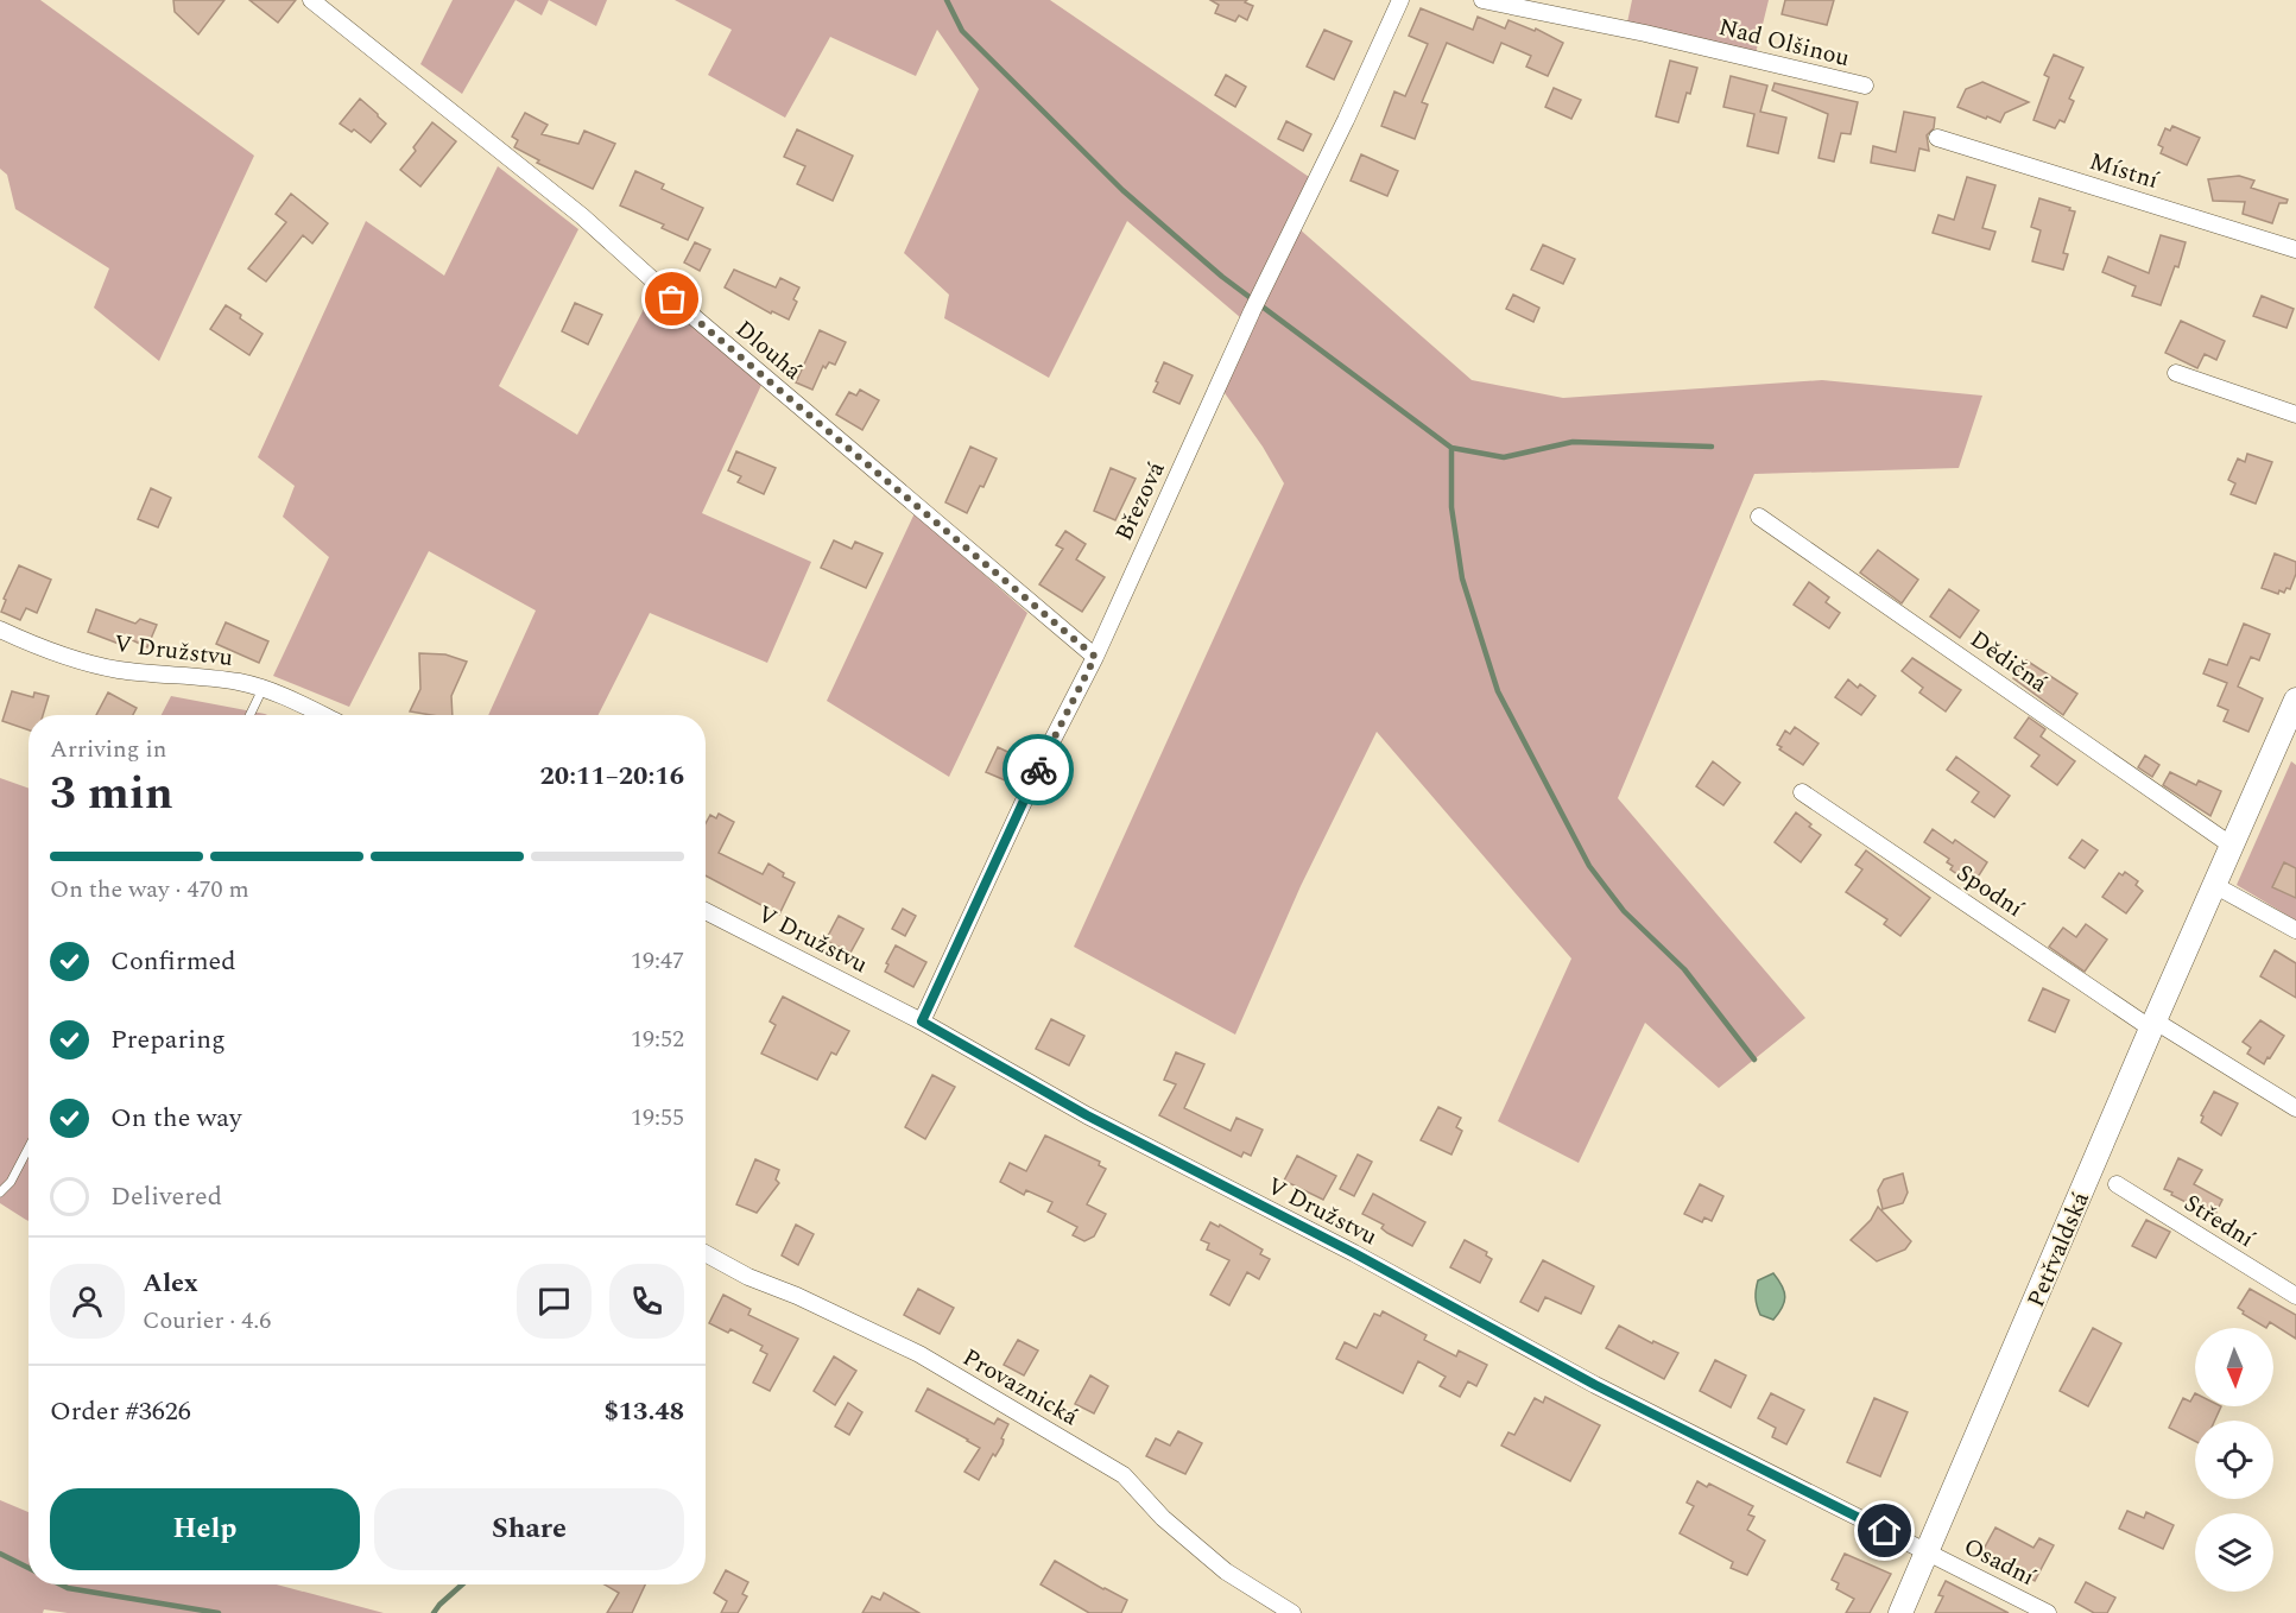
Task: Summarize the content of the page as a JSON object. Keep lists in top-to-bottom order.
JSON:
{
  "streets": {
    "main road": ["Petřvaldská"],
    "street": [
      "Nad Olšinou",
      "Místní",
      "Dlouhá",
      "Březová",
      "V Družstvu",
      "Dědičná",
      "Spodní",
      "Střední",
      "Provaznická",
      "Osadní"
    ]
  },
  "crossings": [
    ["Dlouhá", "Březová"],
    ["Březová", "V Družstvu"],
    ["V Družstvu", "Petřvaldská"],
    ["V Družstvu", "Osadní"],
    ["Dědičná", "Petřvaldská"],
    ["Spodní", "Petřvaldská"],
    ["Petřvaldská", "Osadní"]
  ],
  "north": "bottom",
  "page": {
    "heading": ["3 min", "Arriving in", "20:11–20:16"],
    "panel": [
      "Alex",
      "Courier · 4.6",
      "Order #3626",
      "$13.48"
    ],
    "bar": "On the way · 470 m",
    "list": [
      ["Confirmed", "19:47"],
      ["Preparing", "19:52"],
      ["On the way", "19:55"],
      "Delivered"
    ],
    "buttons": ["Help", "Share"]
  }
}
